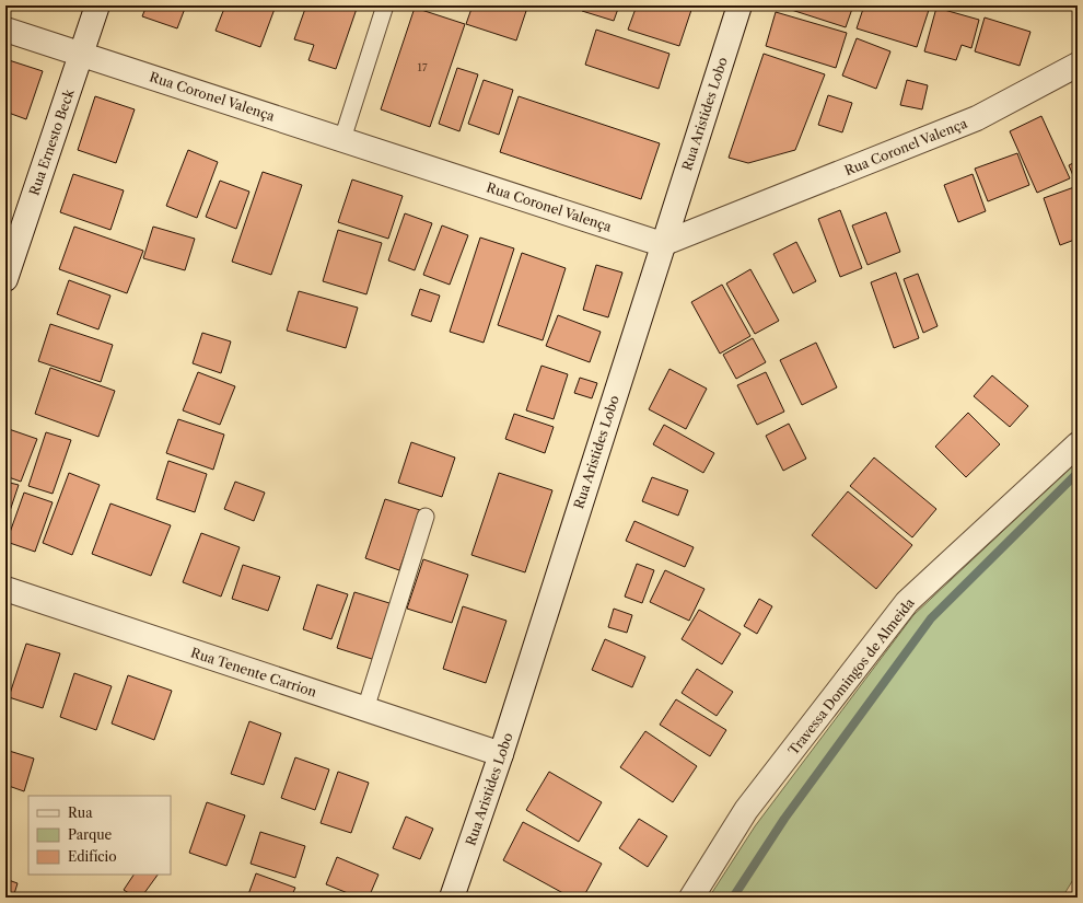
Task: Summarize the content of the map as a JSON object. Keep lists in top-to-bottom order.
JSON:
{
  "streets": {
    "street": [
      "Rua Coronel Valença",
      "Rua Aristides Lobo",
      "Rua Ernesto Beck",
      "Rua Tenente Carrion",
      "Travessa Domingos de Almeida"
    ]
  },
  "crossings": [
    ["Rua Coronel Valença", "Rua Aristides Lobo"],
    ["Rua Coronel Valença", "Rua Ernesto Beck"],
    ["Rua Aristides Lobo", "Rua Tenente Carrion"]
  ],
  "house_numbers": ["17"],
  "legend": ["Rua", "Parque", "Edifício"]
}
